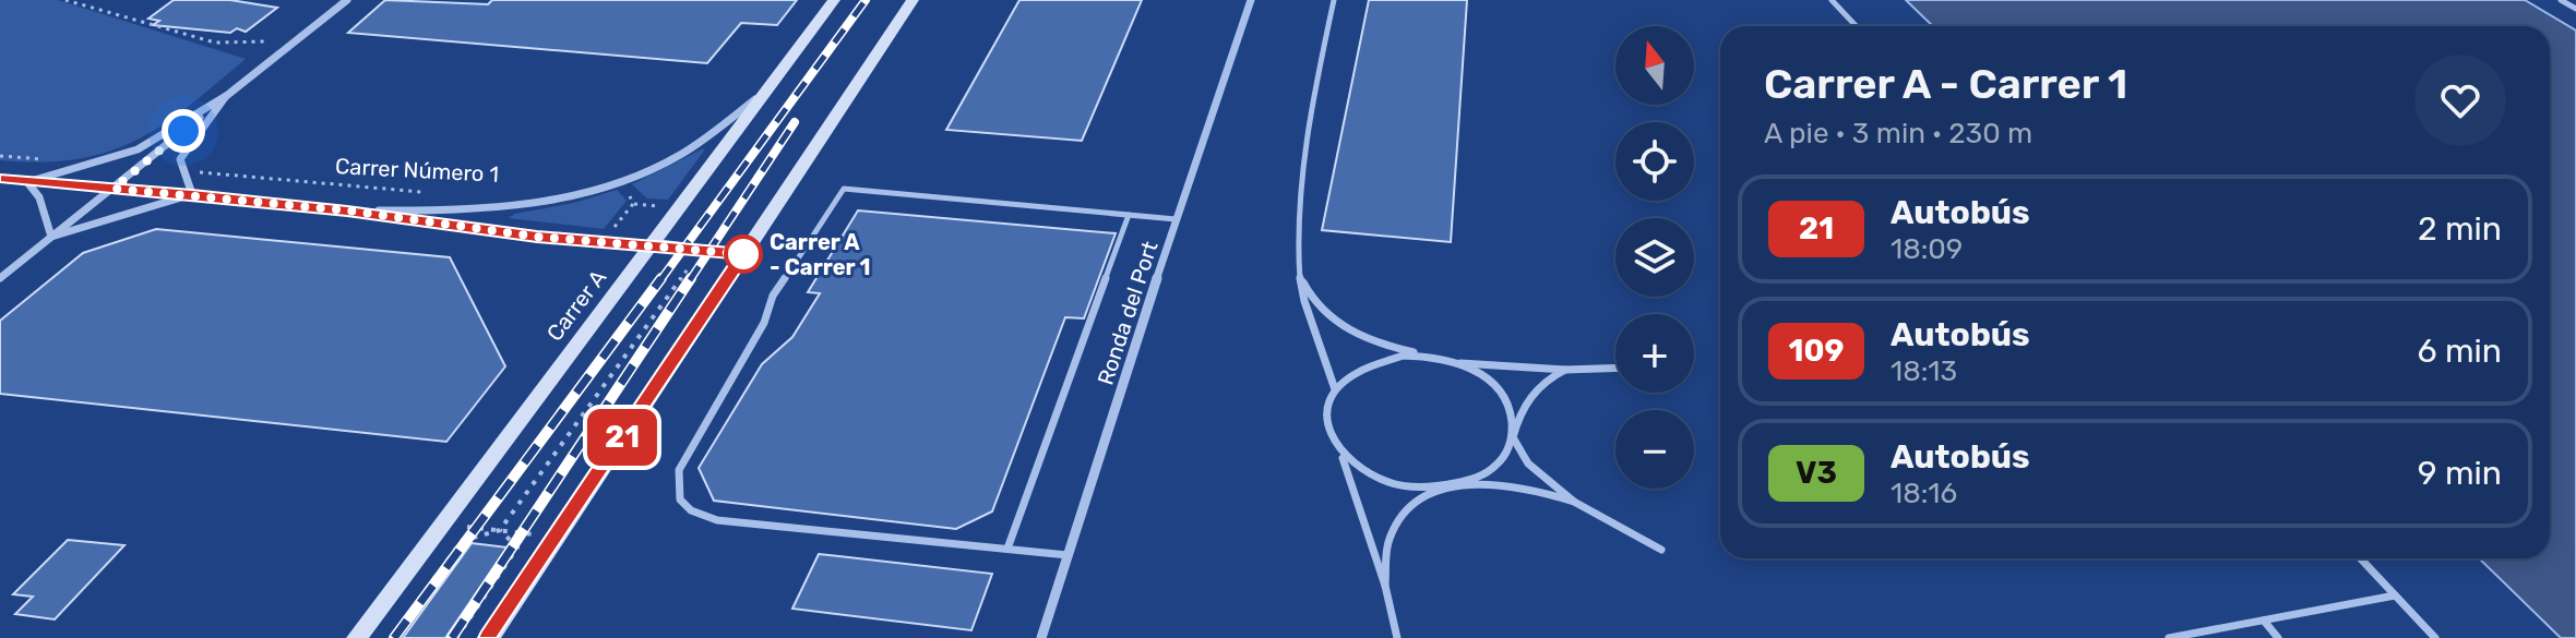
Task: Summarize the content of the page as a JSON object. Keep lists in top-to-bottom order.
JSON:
{
  "streets": {
    "main road": ["Carrer A"],
    "street": ["Carrer Número 1", "Ronda del Port"]
  },
  "crossings": [
    ["Carrer Número 1", "Carrer A"]
  ],
  "places": ["Carrer A - Carrer 1"],
  "lines": ["bus line 21"],
  "north": "top",
  "page": {
    "on_map": "21",
    "map_buttons": ["+", "−"],
    "heading": ["Carrer A - Carrer 1", "A pie · 3 min · 230 m"],
    "list": [
      {
        "mark": "21",
        "name": "Autobús",
        "note": "18:09",
        "value": "2 min"
      },
      {
        "mark": "109",
        "name": "Autobús",
        "note": "18:13",
        "value": "6 min"
      },
      {
        "mark": "V3",
        "name": "Autobús",
        "note": "18:16",
        "value": "9 min"
      }
    ]
  }
}
